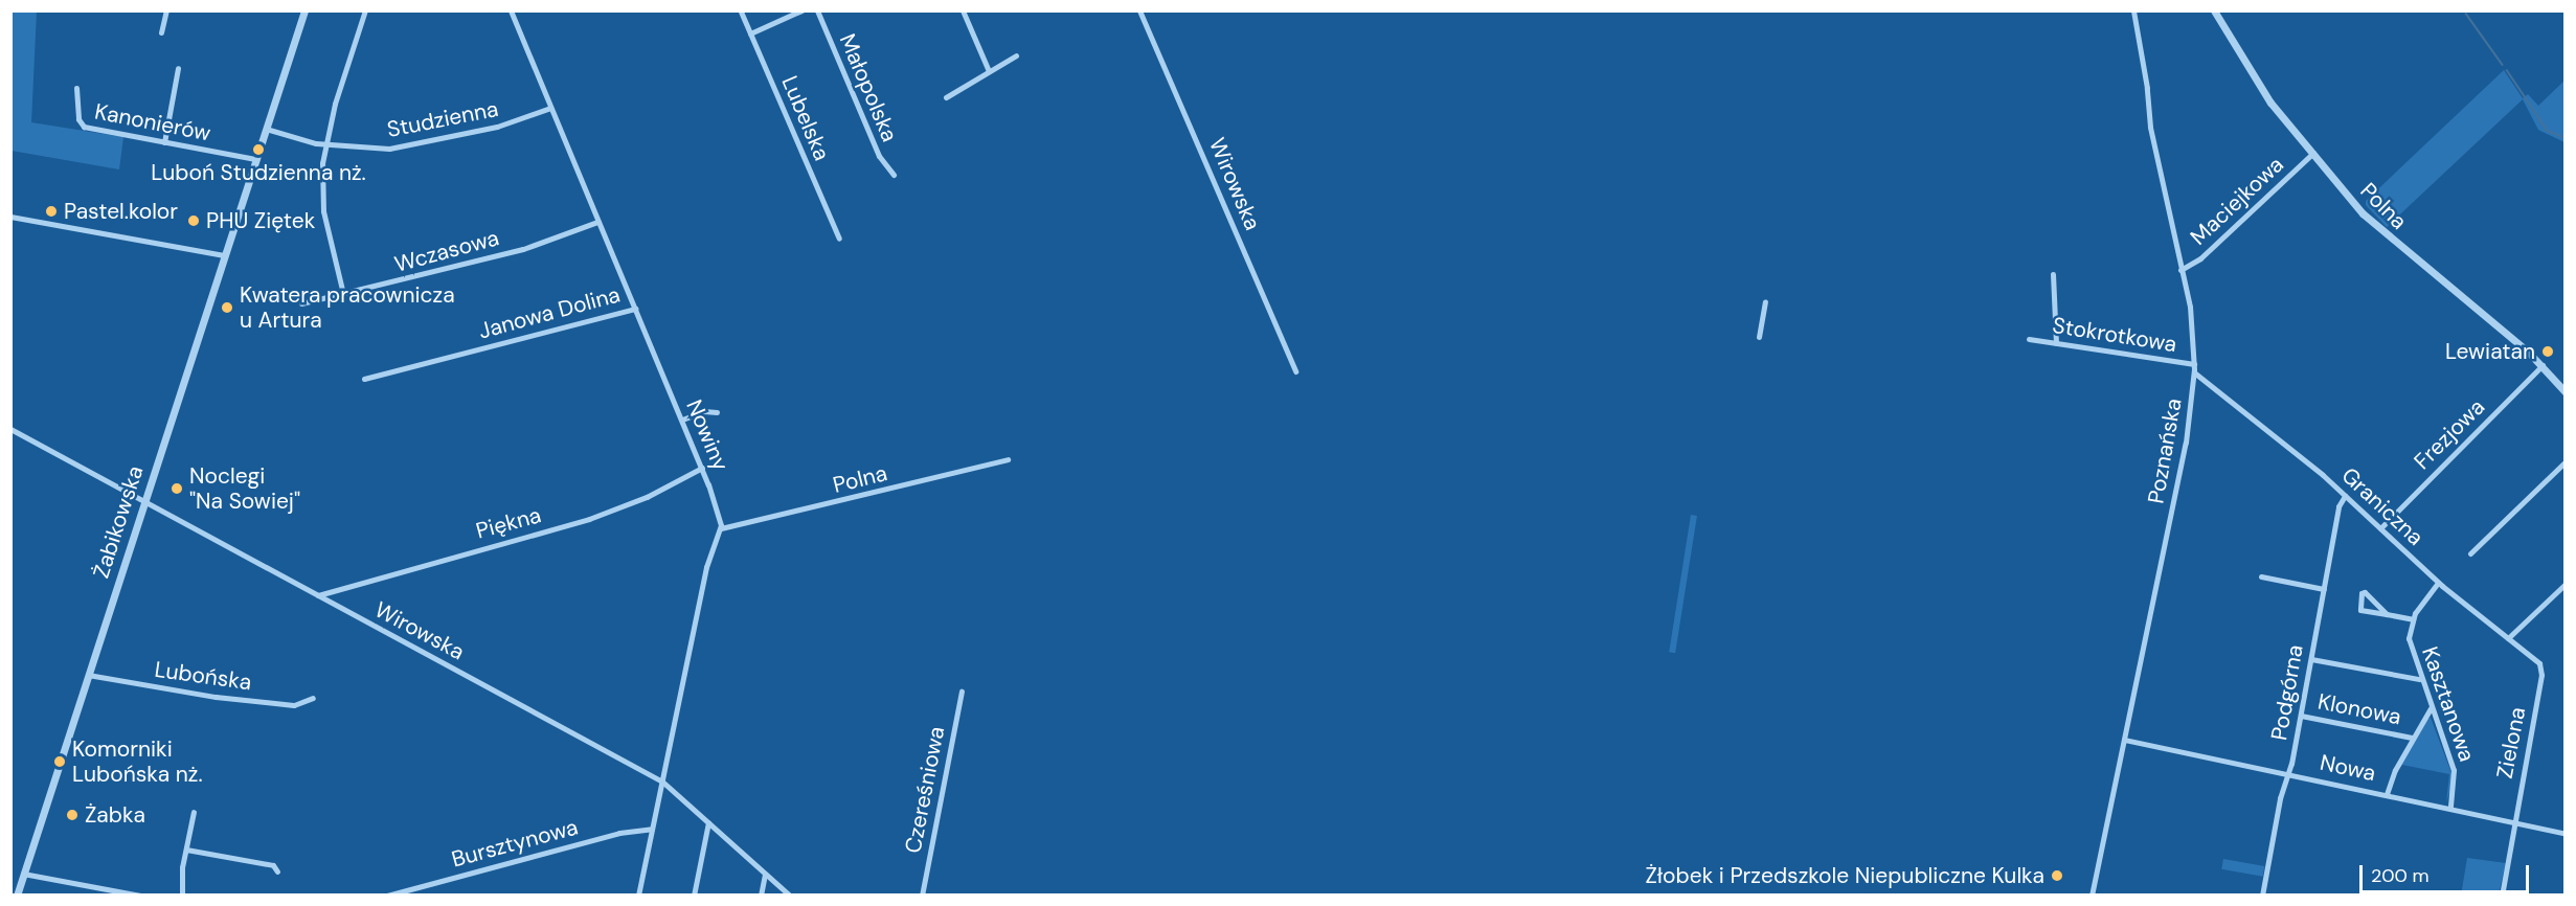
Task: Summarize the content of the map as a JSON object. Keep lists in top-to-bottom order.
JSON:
{
  "streets": {
    "street": [
      "Małopolska",
      "Lubelska",
      "Studzienna",
      "Kanonierów",
      "Wirowska",
      "Maciejkowa",
      "Polna",
      "Wczasowa",
      "Janowa Dolina",
      "Stokrotkowa",
      "Frezjowa",
      "Nowiny",
      "Poznańska",
      "Graniczna",
      "Żabikowska",
      "Piękna",
      "Lubońska",
      "Podgórna",
      "Kasztanowa",
      "Klonowa",
      "Zielona",
      "Nowa",
      "Czereśniowa",
      "Bursztynowa"
    ]
  },
  "crossings": [
    ["Studzienna", "Nowiny"],
    ["Studzienna", "Żabikowska"],
    ["Kanonierów", "Żabikowska"],
    ["Wirowska", "Żabikowska"],
    ["Wirowska", "Piękna"],
    ["Maciejkowa", "Polna"],
    ["Maciejkowa", "Poznańska"],
    ["Polna", "Frezjowa"],
    ["Polna", "Nowiny"],
    ["Wczasowa", "Nowiny"],
    ["Janowa Dolina", "Nowiny"],
    ["Stokrotkowa", "Poznańska"],
    ["Frezjowa", "Graniczna"],
    ["Nowiny", "Piękna"],
    ["Poznańska", "Graniczna"],
    ["Poznańska", "Nowa"],
    ["Graniczna", "Podgórna"],
    ["Graniczna", "Kasztanowa"],
    ["Graniczna", "Zielona"],
    ["Żabikowska", "Lubońska"],
    ["Podgórna", "Klonowa"],
    ["Podgórna", "Nowa"],
    ["Kasztanowa", "Nowa"],
    ["Zielona", "Nowa"]
  ],
  "places": [
    "Luboń Studzienna nż.",
    "Pastel.kolor",
    "PHU Ziętek",
    "Kwatera pracownicza u Artura",
    "Lewiatan",
    "Noclegi \"Na Sowiej\"",
    "Komorniki Lubońska nż.",
    "Żabka",
    "Żłobek i Przedszkole Niepubliczne Kulka"
  ],
  "scale_bar": "200 m"
}
